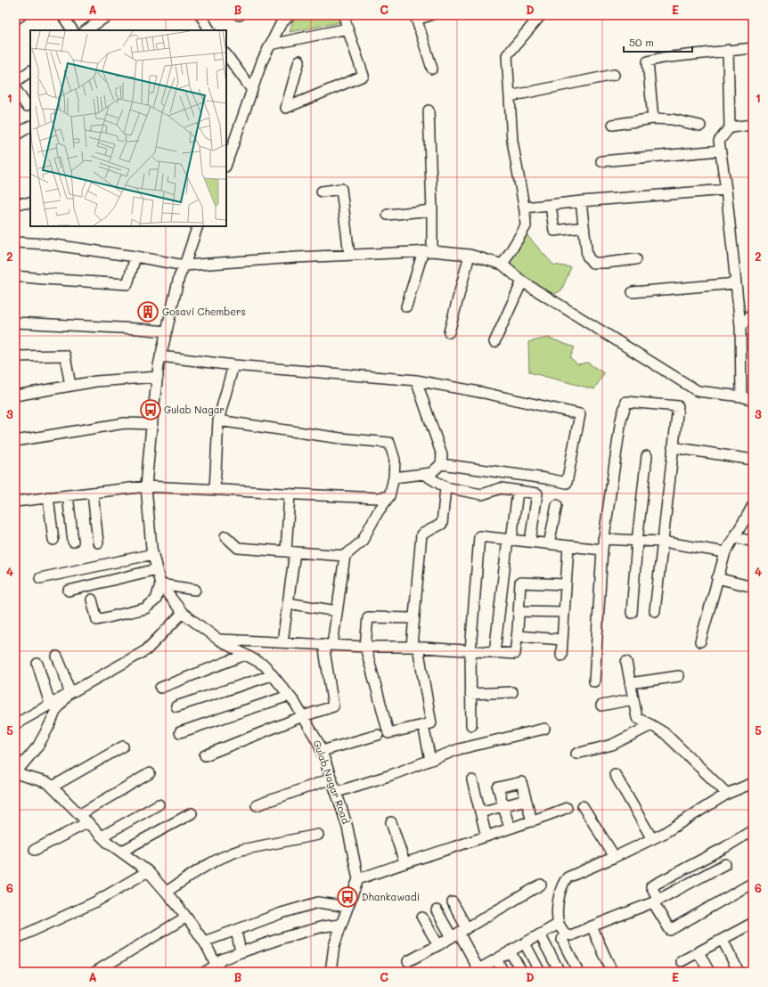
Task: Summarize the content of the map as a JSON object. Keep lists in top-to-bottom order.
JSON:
{
  "streets": {
    "street": ["Gulab Nagar Road"]
  },
  "places": {
    "building": ["Gosavi Chembers"],
    "bus stop": ["Gulab Nagar", "Dhankawadi"]
  },
  "scale_bar": "50 m",
  "grid": {
    "columns": [
      "A",
      "B",
      "C",
      "D",
      "E"
    ],
    "rows": [
      "1",
      "2",
      "3",
      "4",
      "5",
      "6"
    ]
  }
}
